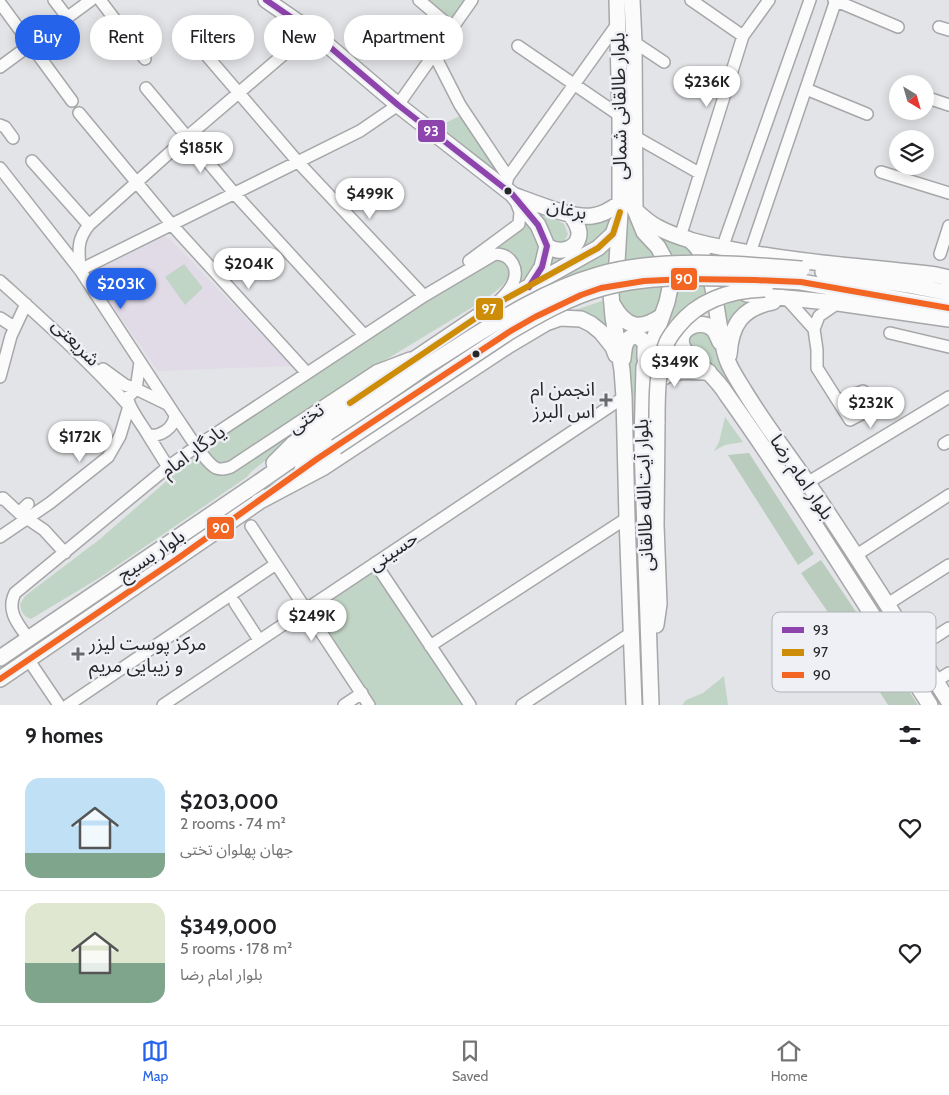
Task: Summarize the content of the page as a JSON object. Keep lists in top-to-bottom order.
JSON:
{
  "streets": {
    "main road": [
      "بلوار طالقانی شمالی",
      "برغان",
      "بلوار امام رضا",
      "بلوار آیت‌الله طالقانی",
      "بلوار بسیج"
    ],
    "street": [
      "شریعتی",
      "تختی",
      "یادگار امام",
      "حسینی"
    ]
  },
  "crossings": [
    ["بلوار طالقانی شمالی", "برغان"],
    ["بلوار طالقانی شمالی", "بلوار آیت‌الله طالقانی"],
    ["برغان", "بلوار آیت‌الله طالقانی"],
    ["شریعتی", "یادگار امام"],
    ["تختی", "یادگار امام"],
    ["تختی", "بلوار بسیج"],
    ["یادگار امام", "بلوار بسیج"],
    ["بلوار آیت‌الله طالقانی", "حسینی"]
  ],
  "places": {
    "health": ["انجمن ام اس البرز", "مرکز پوست لیزر و زیبایی مریم"]
  },
  "lines": ["transit line 93", "transit line 97", "transit line 90"],
  "legend": ["93", "97", "90"],
  "north": "bottom right",
  "page": {
    "chip": [
      "Buy",
      "Rent",
      "Filters",
      "New",
      "Apartment"
    ],
    "price": [
      "$236K",
      "$185K",
      "$499K",
      "$204K",
      "$203K",
      "$349K",
      "$232K",
      "$172K",
      "$249K"
    ],
    "heading": "9 homes",
    "list": [
      {
        "name": "$203,000",
        "note": "2 rooms · 74 m² · جهان پهلوان تختی"
      },
      {
        "name": "$349,000",
        "note": "5 rooms · 178 m² · بلوار امام رضا"
      }
    ],
    "tabs": ["Map", "Saved", "Home"]
  }
}
